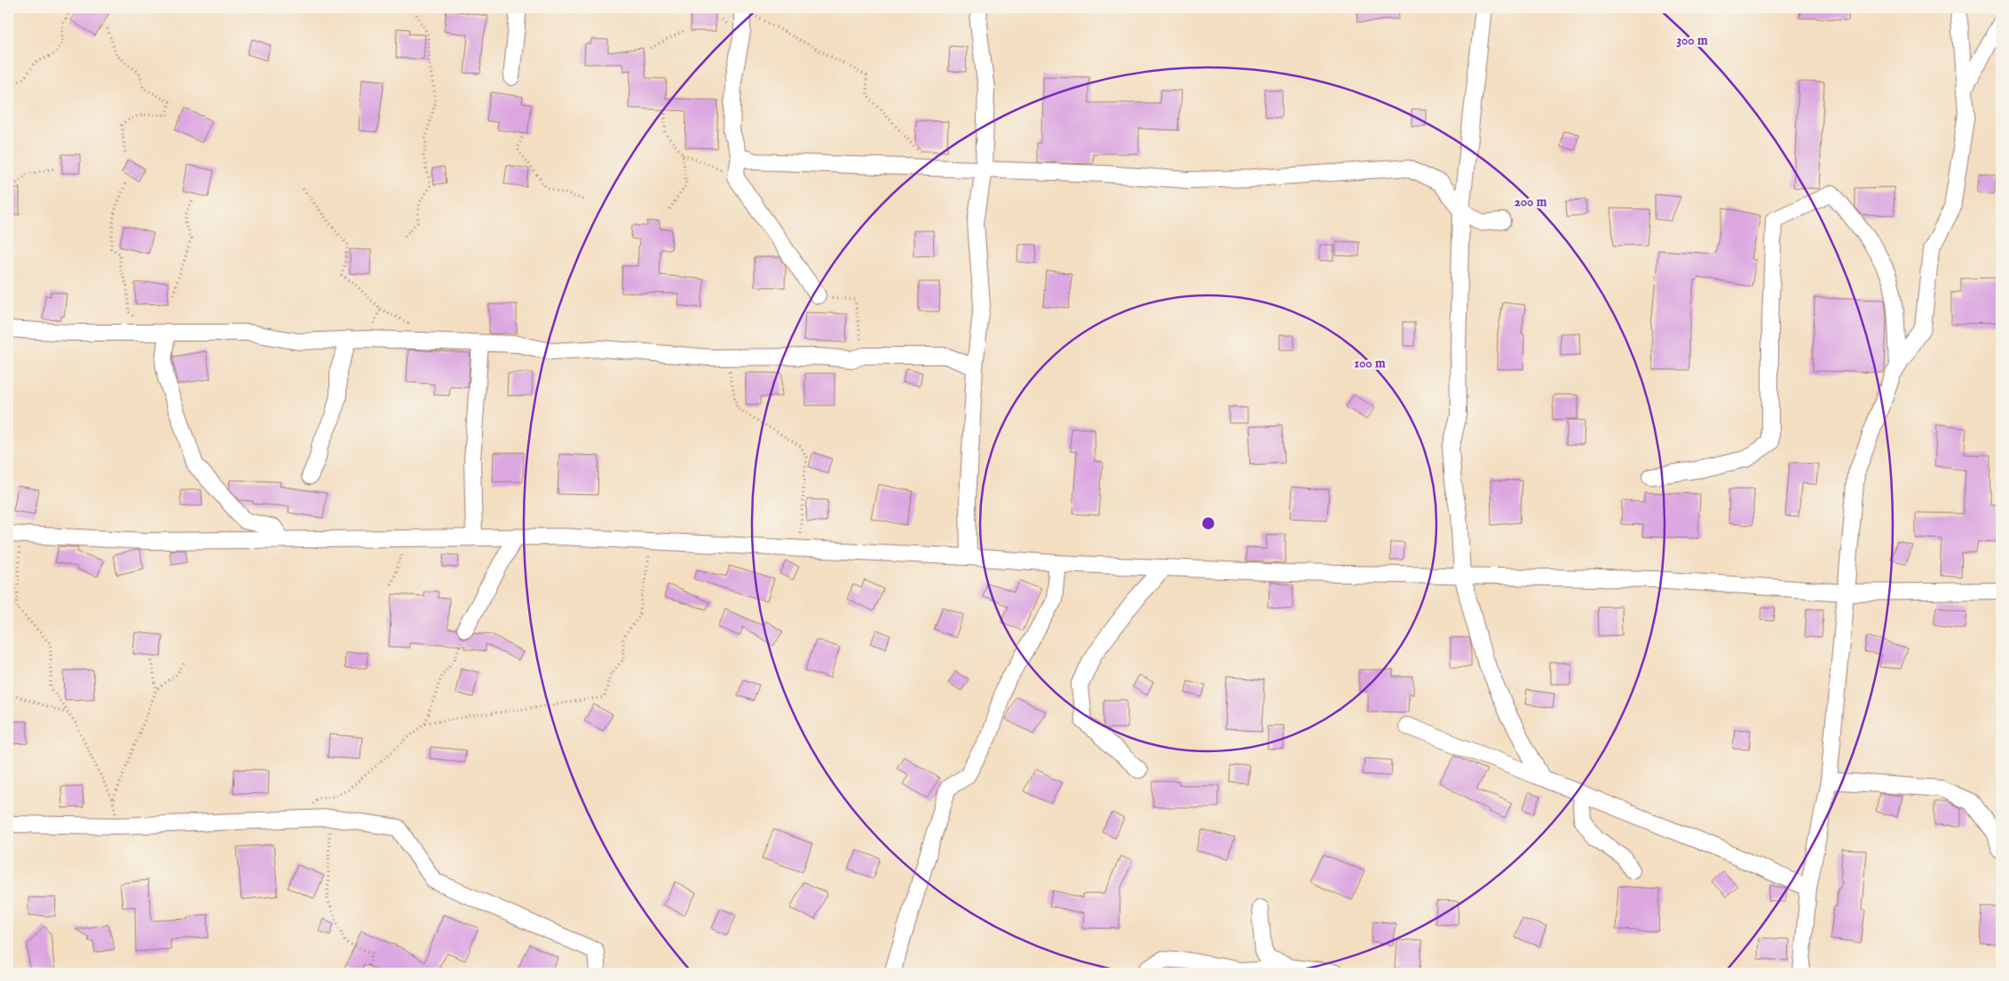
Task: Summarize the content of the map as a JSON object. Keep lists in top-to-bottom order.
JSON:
{
  "rings": ["300 m", "200 m", "100 m"]
}
